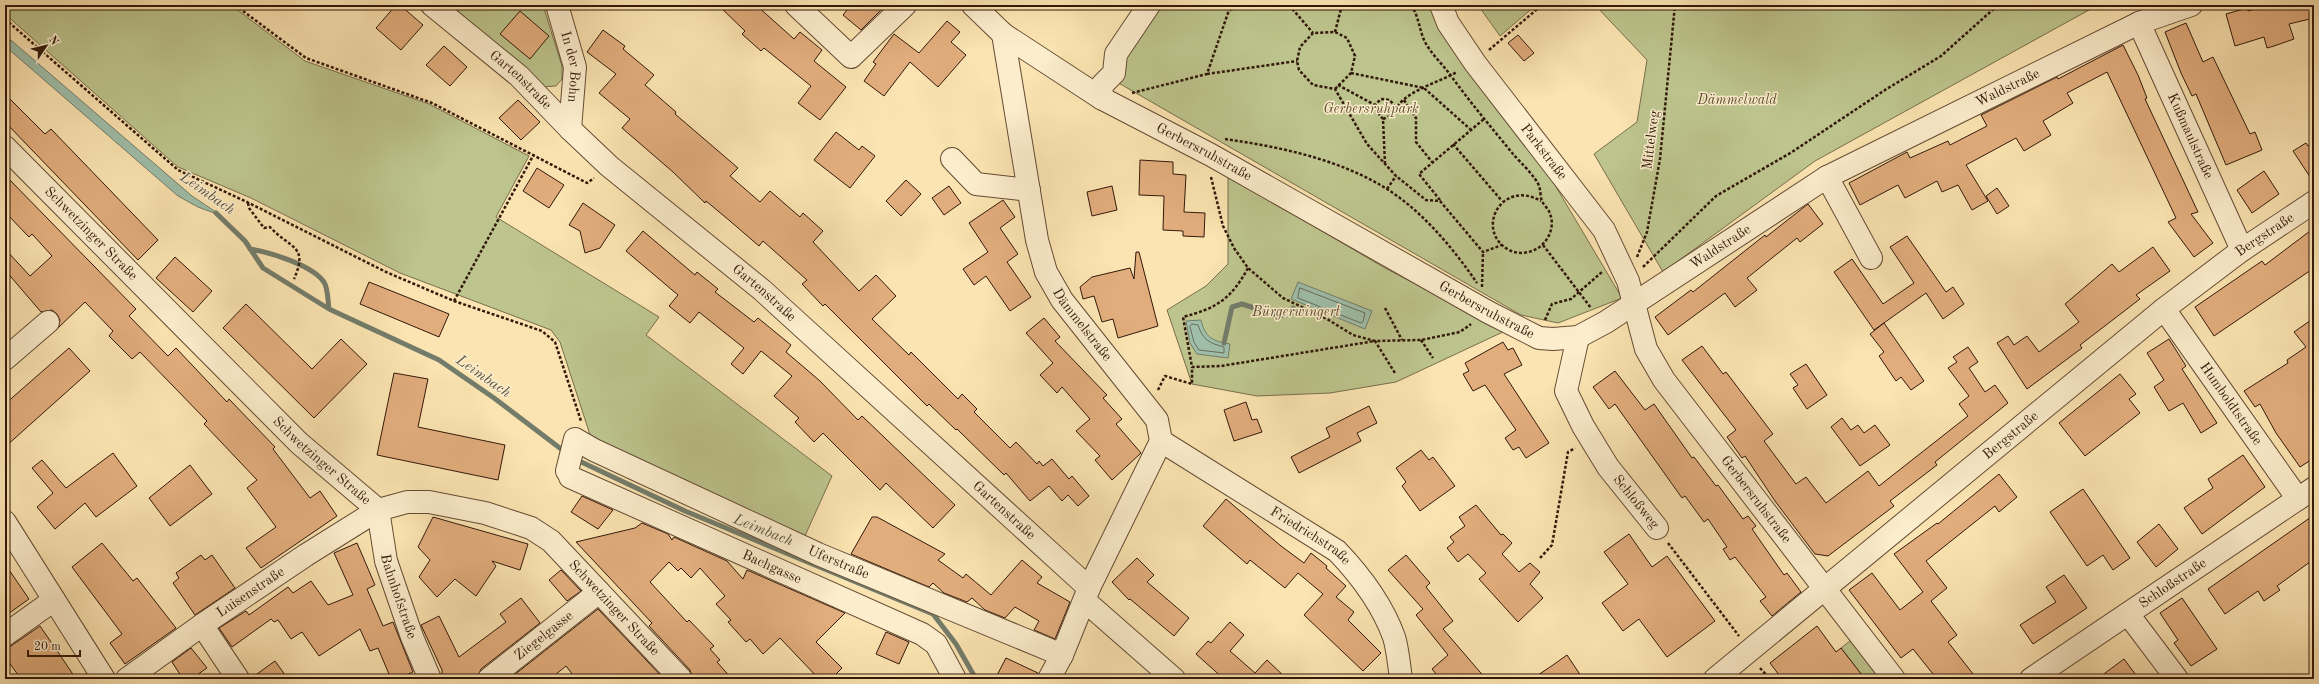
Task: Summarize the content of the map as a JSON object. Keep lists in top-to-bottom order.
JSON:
{
  "streets": {
    "street": [
      "In der Bohn",
      "Gartenstraße",
      "Waldstraße",
      "Kußmaulstraße",
      "Gerbersruhstraße",
      "Parkstraße",
      "Schwetzinger Straße",
      "Bergstraße",
      "Dämmelstraße",
      "Humboldtstraße",
      "Schloßweg",
      "Friedrichstraße",
      "Uferstraße",
      "Bachgasse",
      "Schloßstraße",
      "Luisenstraße",
      "Bahnhofstraße",
      "Ziegelgasse"
    ],
    "path": ["Mittelweg"]
  },
  "crossings": [
    ["In der Bohn", "Gartenstraße"],
    ["Waldstraße", "Kußmaulstraße"],
    ["Waldstraße", "Gerbersruhstraße"],
    ["Waldstraße", "Parkstraße"],
    ["Kußmaulstraße", "Bergstraße"],
    ["Mittelweg", "Parkstraße"],
    ["Gerbersruhstraße", "Parkstraße"],
    ["Gerbersruhstraße", "Bergstraße"],
    ["Gerbersruhstraße", "Dämmelstraße"],
    ["Gerbersruhstraße", "Schloßweg"],
    ["Schwetzinger Straße", "Luisenstraße"],
    ["Schwetzinger Straße", "Bahnhofstraße"],
    ["Schwetzinger Straße", "Ziegelgasse"],
    ["Bergstraße", "Humboldtstraße"],
    ["Bergstraße", "Schloßweg"],
    ["Dämmelstraße", "Friedrichstraße"],
    ["Humboldtstraße", "Schloßstraße"],
    ["Uferstraße", "Bachgasse"],
    ["Luisenstraße", "Bahnhofstraße"]
  ],
  "water": ["Leimbach"],
  "parks": ["Dämmelwald", "Gerbersruhpark", "Bürgerwingert"],
  "scale_bar": "20 m",
  "north": "top right"
}
